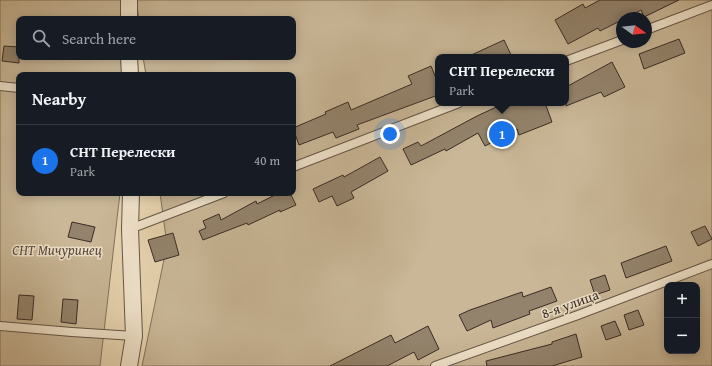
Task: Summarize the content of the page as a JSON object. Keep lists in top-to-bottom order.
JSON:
{
  "streets": {
    "lane": ["8-я улица"]
  },
  "parks": ["СНТ Мичуринец"],
  "north": "right",
  "page": {
    "search": "Search here",
    "popup": ["СНТ Перелески", "Park"],
    "heading": "Nearby",
    "pins": "1",
    "list": [
      {
        "mark": "1",
        "name": "СНТ Перелески",
        "note": "Park",
        "value": "40 m"
      }
    ],
    "map_buttons": ["+", "−"]
  }
}
